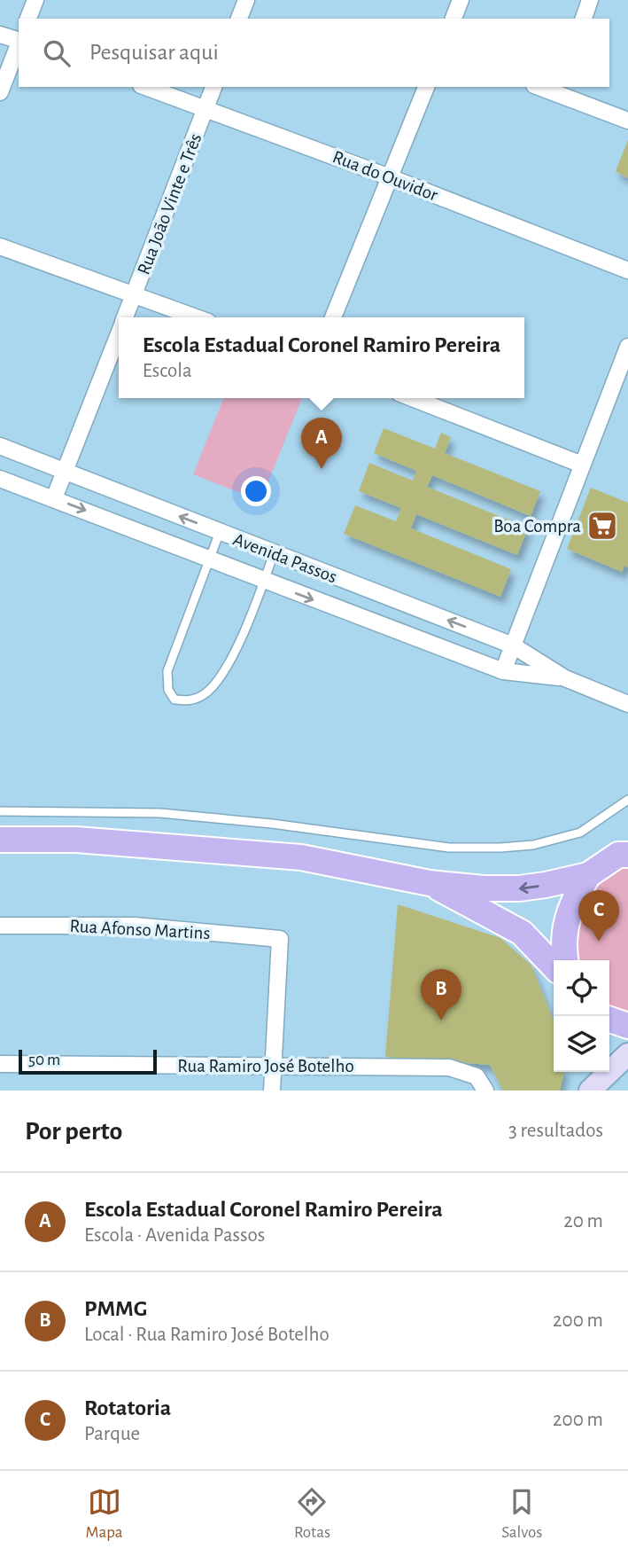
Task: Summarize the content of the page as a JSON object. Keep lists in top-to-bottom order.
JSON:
{
  "streets": {
    "street": [
      "Rua do Ouvidor",
      "Rua João Vinte e Três",
      "Avenida Passos",
      "Rua Afonso Martins",
      "Rua Ramiro José Botelho"
    ]
  },
  "crossings": [
    ["Rua do Ouvidor", "Rua João Vinte e Três"],
    ["Rua João Vinte e Três", "Avenida Passos"],
    ["Rua Afonso Martins", "Rua Ramiro José Botelho"]
  ],
  "places": {
    "supermarket": ["Boa Compra"]
  },
  "scale_bar": "50 m",
  "page": {
    "search": "Pesquisar aqui",
    "popup": ["Escola Estadual Coronel Ramiro Pereira", "Escola"],
    "pins": ["A", "C", "B"],
    "scale": "50 m",
    "heading": ["Por perto", "3 resultados"],
    "list": [
      {
        "mark": "A",
        "name": "Escola Estadual Coronel Ramiro Pereira",
        "note": "Escola · Avenida Passos",
        "value": "20 m"
      },
      {
        "mark": "B",
        "name": "PMMG",
        "note": "Local · Rua Ramiro José Botelho",
        "value": "200 m"
      },
      {
        "mark": "C",
        "name": "Rotatoria",
        "note": "Parque",
        "value": "200 m"
      }
    ],
    "nav": ["Mapa", "Rotas", "Salvos"]
  }
}
